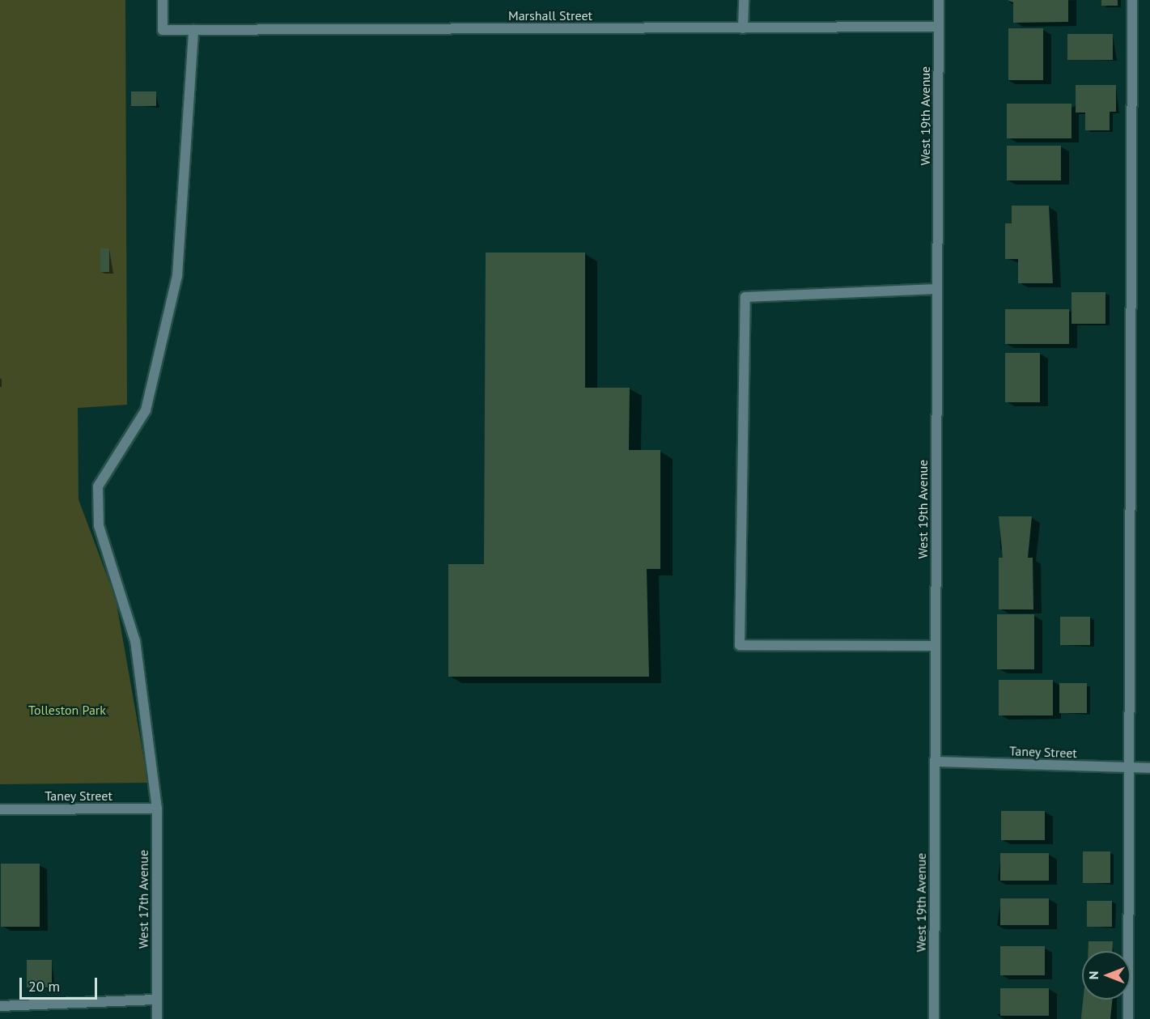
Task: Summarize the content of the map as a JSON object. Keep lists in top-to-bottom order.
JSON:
{
  "streets": {
    "street": [
      "Marshall Street",
      "West 19th Avenue",
      "Taney Street",
      "West 17th Avenue"
    ]
  },
  "crossings": [
    ["Marshall Street", "West 19th Avenue"],
    ["Marshall Street", "West 17th Avenue"],
    ["West 19th Avenue", "Taney Street"],
    ["Taney Street", "West 17th Avenue"]
  ],
  "parks": ["Tolleston Park"],
  "scale_bar": "20 m",
  "north": "left"
}
